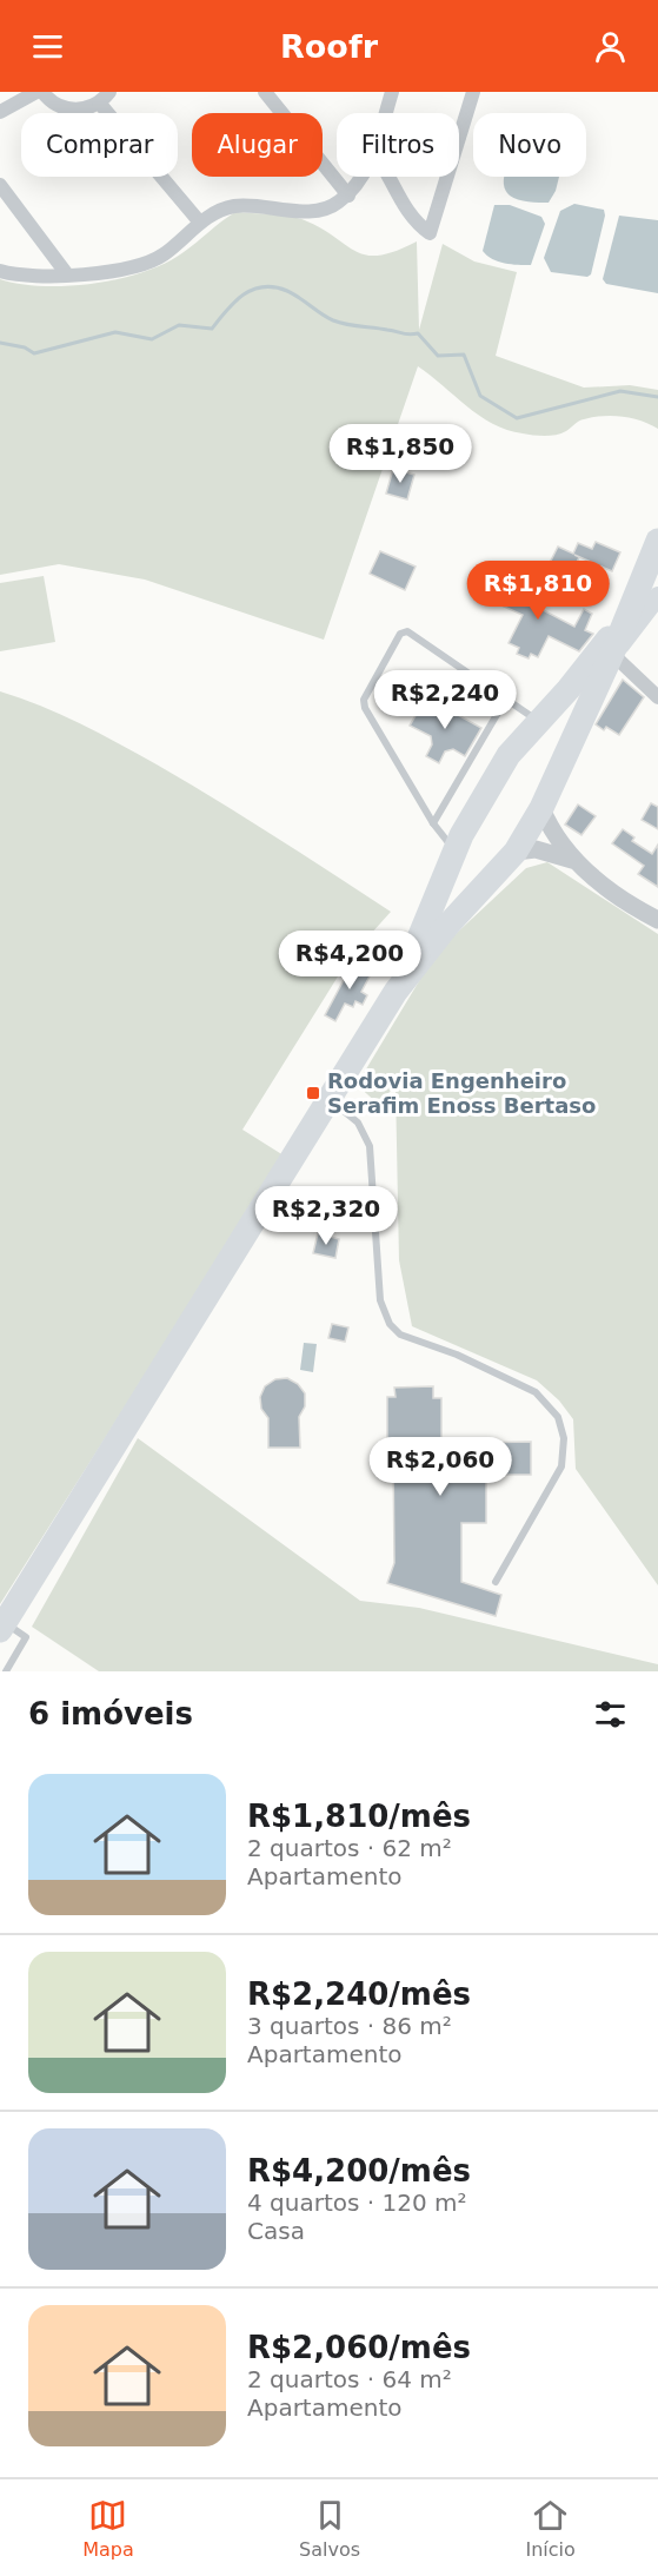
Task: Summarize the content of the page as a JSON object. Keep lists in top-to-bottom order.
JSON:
{
  "places": {
    "transit": ["Rodovia Engenheiro Serafim Enoss Bertaso"]
  },
  "page": {
    "header": "Roofr",
    "chip": [
      "Comprar",
      "Alugar",
      "Filtros",
      "Novo"
    ],
    "price": [
      "R$1,850",
      "R$1,810",
      "R$2,240",
      "R$4,200",
      "R$2,320",
      "R$2,060"
    ],
    "heading": "6 imóveis",
    "list": [
      {
        "name": "R$1,810/mês",
        "note": "2 quartos · 62 m² · Apartamento"
      },
      {
        "name": "R$2,240/mês",
        "note": "3 quartos · 86 m² · Apartamento"
      },
      {
        "name": "R$4,200/mês",
        "note": "4 quartos · 120 m² · Casa"
      },
      {
        "name": "R$2,060/mês",
        "note": "2 quartos · 64 m² · Apartamento"
      }
    ],
    "tabs": ["Mapa", "Salvos", "Início"]
  }
}
